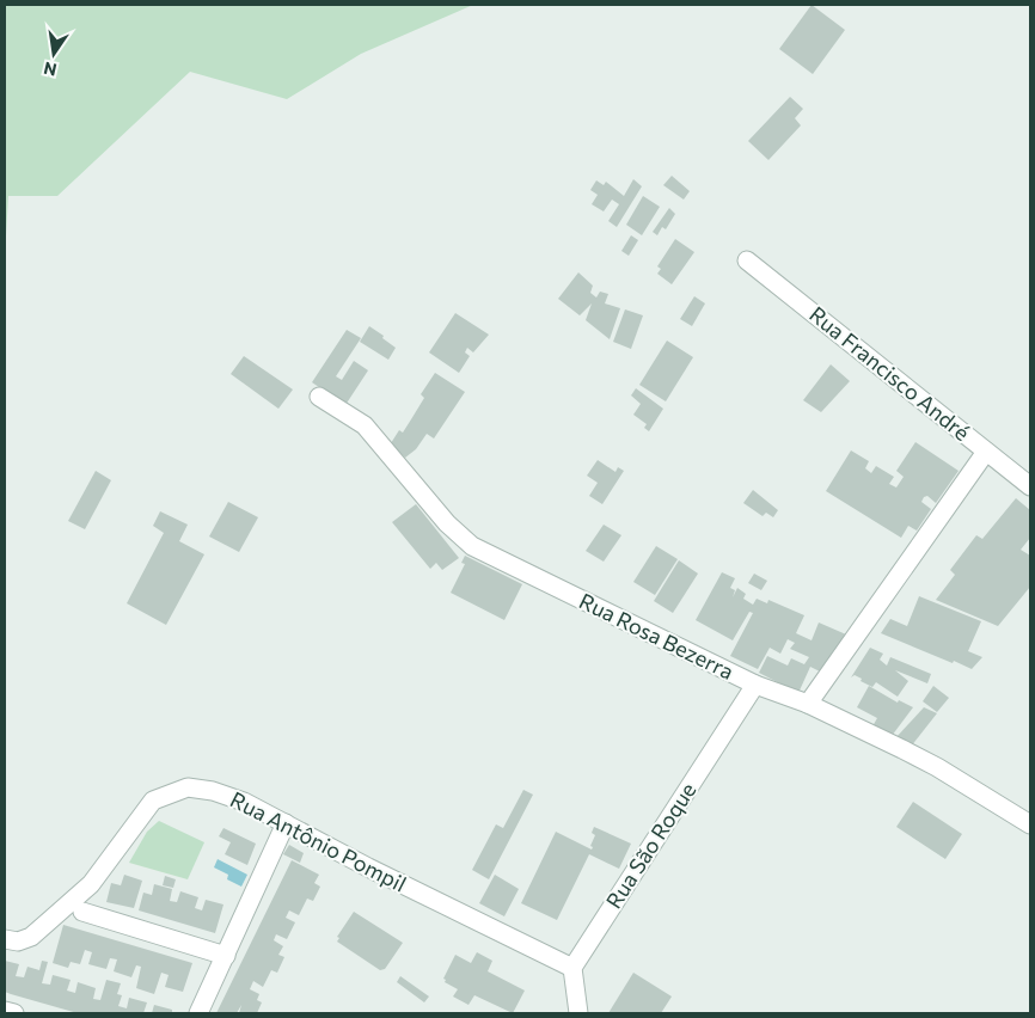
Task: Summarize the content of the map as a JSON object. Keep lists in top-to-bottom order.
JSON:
{
  "streets": {
    "street": [
      "Rua Francisco André",
      "Rua Rosa Bezerra",
      "Rua Antônio Pompil",
      "Rua São Roque"
    ]
  },
  "crossings": [
    ["Rua Rosa Bezerra", "Rua São Roque"],
    ["Rua Antônio Pompil", "Rua São Roque"]
  ],
  "north": "bottom"
}
